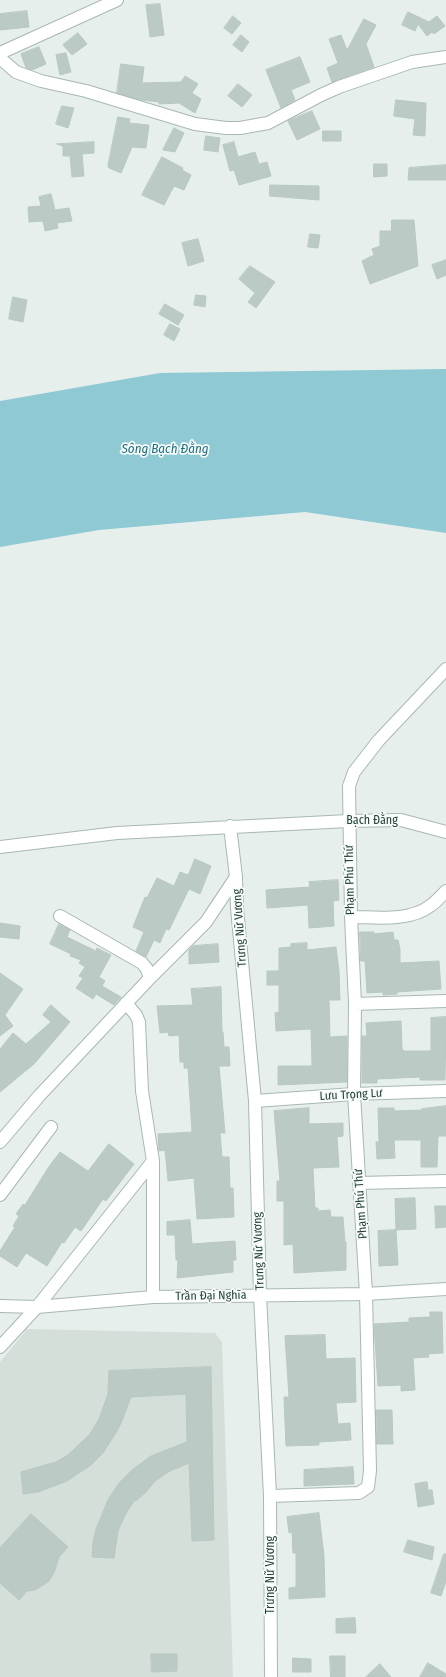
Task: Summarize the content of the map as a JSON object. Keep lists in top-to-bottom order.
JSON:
{
  "streets": {
    "street": [
      "Bạch Đằng",
      "Phạm Phú Thứ",
      "Trưng Nữ Vương",
      "Lưu Trọng Lư",
      "Trần Đại Nghĩa"
    ]
  },
  "crossings": [
    ["Bạch Đằng", "Phạm Phú Thứ"],
    ["Bạch Đằng", "Trưng Nữ Vương"],
    ["Phạm Phú Thứ", "Trưng Nữ Vương"],
    ["Phạm Phú Thứ", "Lưu Trọng Lư"],
    ["Phạm Phú Thứ", "Trần Đại Nghĩa"],
    ["Trưng Nữ Vương", "Lưu Trọng Lư"],
    ["Trưng Nữ Vương", "Trần Đại Nghĩa"]
  ],
  "water": ["Sông Bạch Đằng"]
}
